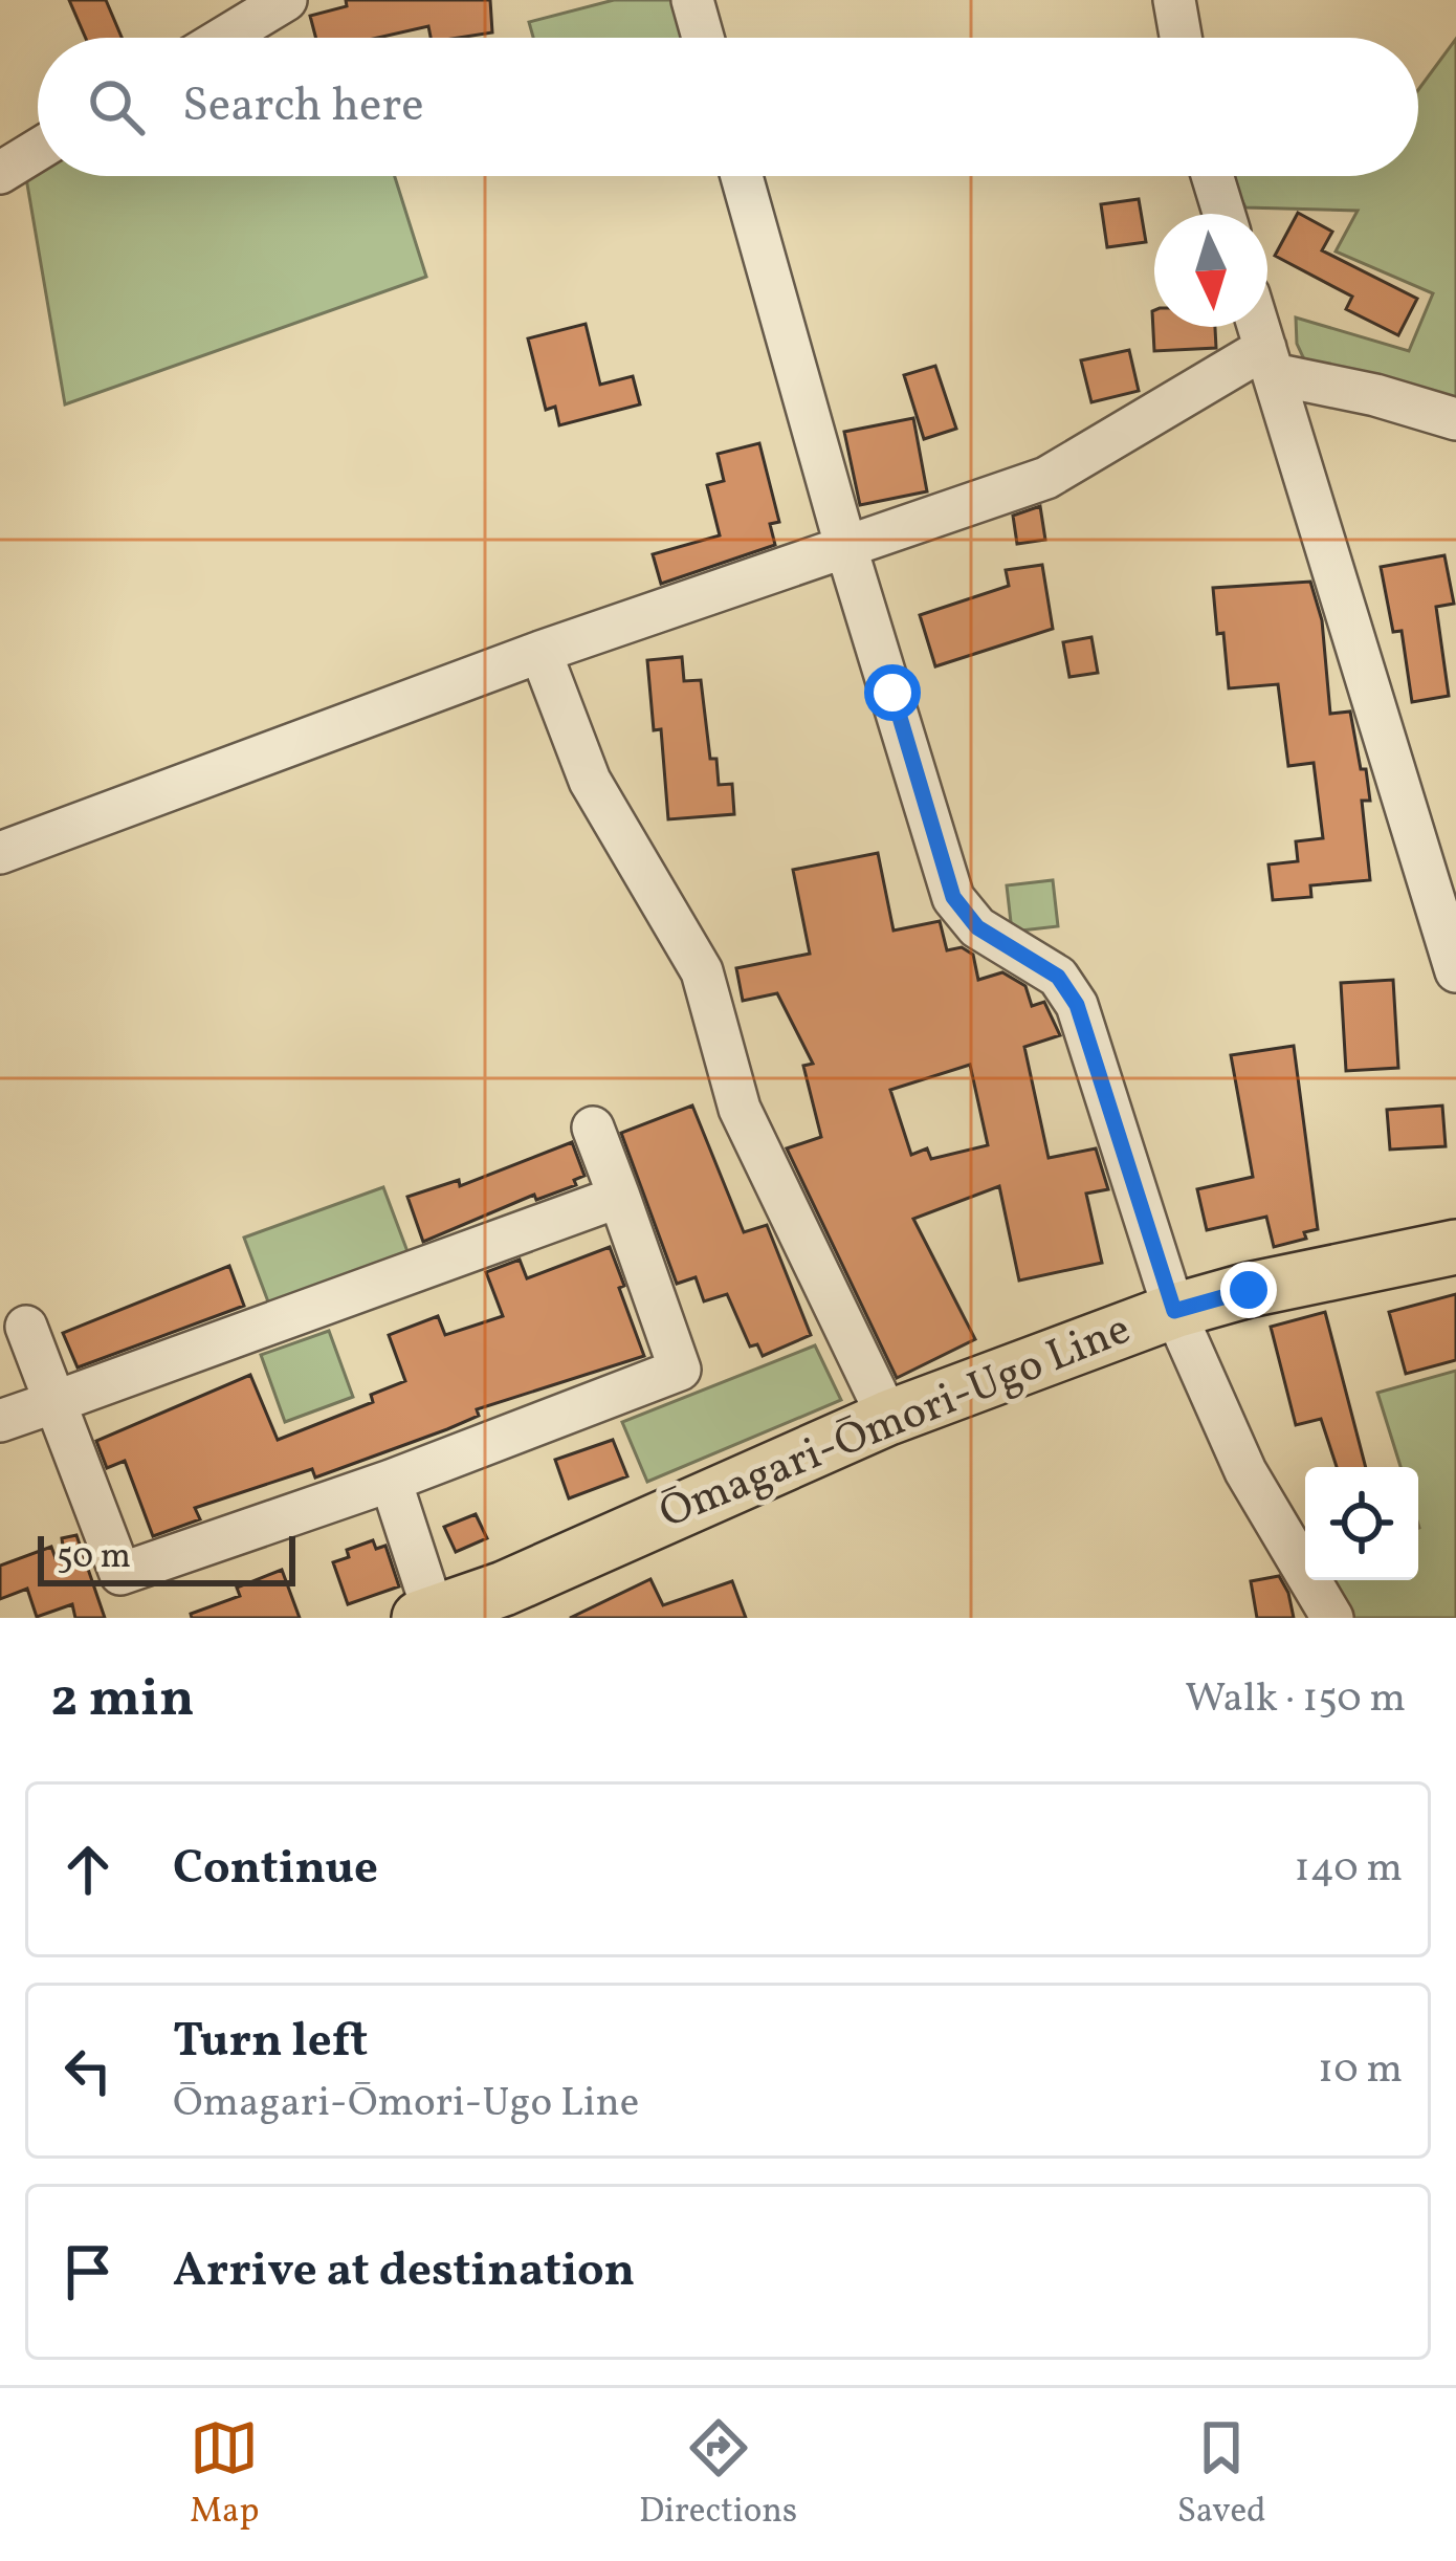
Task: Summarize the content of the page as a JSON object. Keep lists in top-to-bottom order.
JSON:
{
  "streets": {
    "main road": ["Ōmagari-Ōmori-Ugo Line"]
  },
  "scale_bar": "50 m",
  "north": "bottom",
  "page": {
    "search": "Search here",
    "scale": "50 m",
    "heading": ["2 min", "Walk · 150 m"],
    "list": [
      ["Continue", "140 m"],
      ["Turn left", "Ōmagari-Ōmori-Ugo Line", "10 m"],
      "Arrive at destination"
    ],
    "nav": ["Map", "Directions", "Saved"]
  }
}
